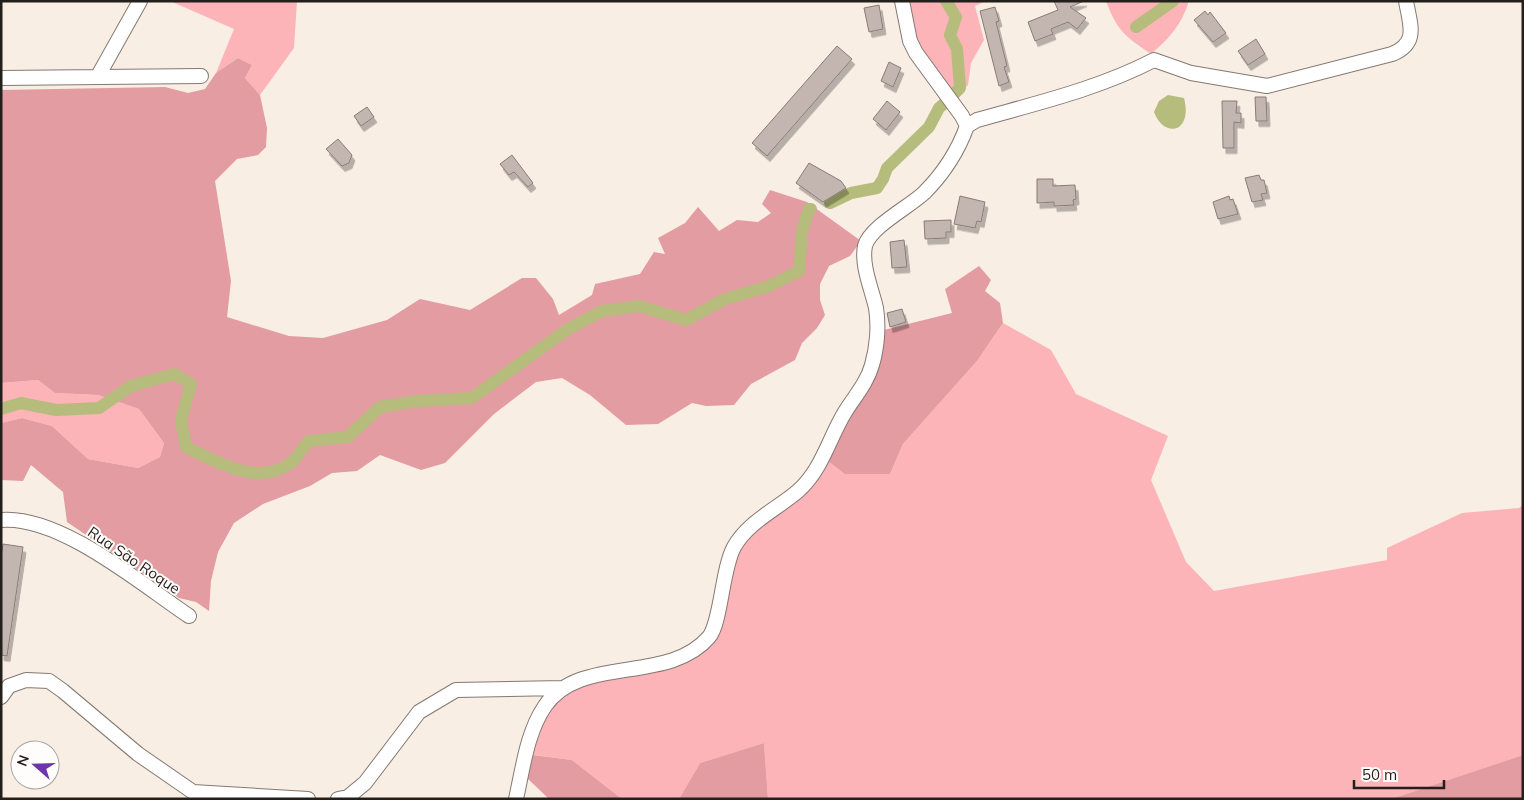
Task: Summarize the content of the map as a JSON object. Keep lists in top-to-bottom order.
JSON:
{
  "streets": {
    "street": ["Rua São Roque"]
  },
  "scale_bar": "50 m",
  "north": "left"
}
